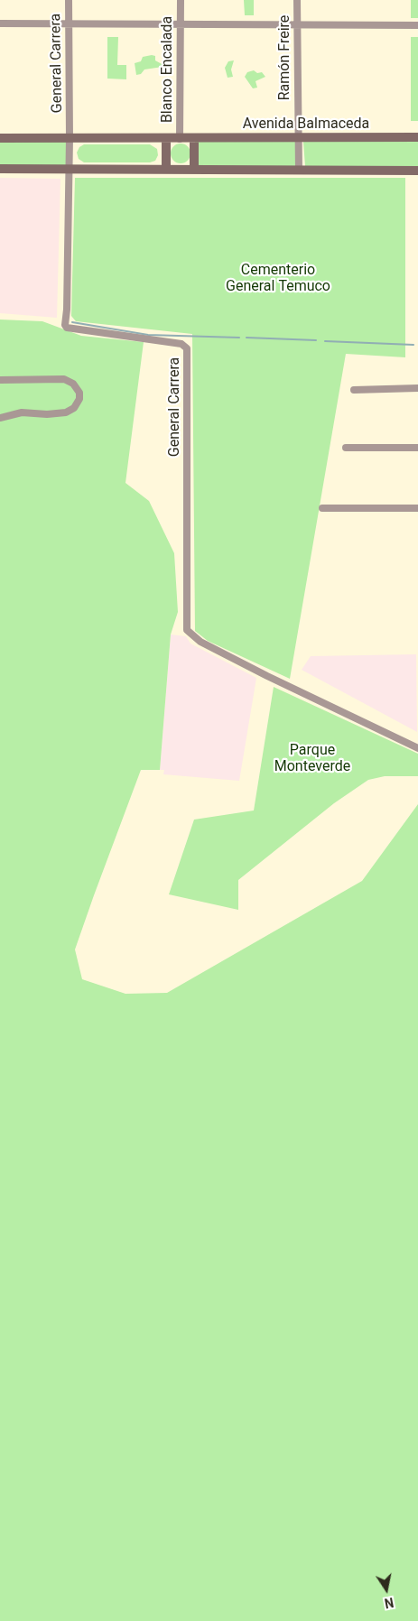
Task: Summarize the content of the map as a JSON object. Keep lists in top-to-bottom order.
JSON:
{
  "streets": {
    "main road": ["Avenida Balmaceda"],
    "street": ["Ramón Freire", "General Carrera", "Blanco Encalada"]
  },
  "crossings": [
    ["Ramón Freire", "Avenida Balmaceda"],
    ["General Carrera", "Avenida Balmaceda"],
    ["Blanco Encalada", "Avenida Balmaceda"]
  ],
  "parks": ["Cementerio General Temuco", "Parque Monteverde"],
  "north": "bottom"
}
